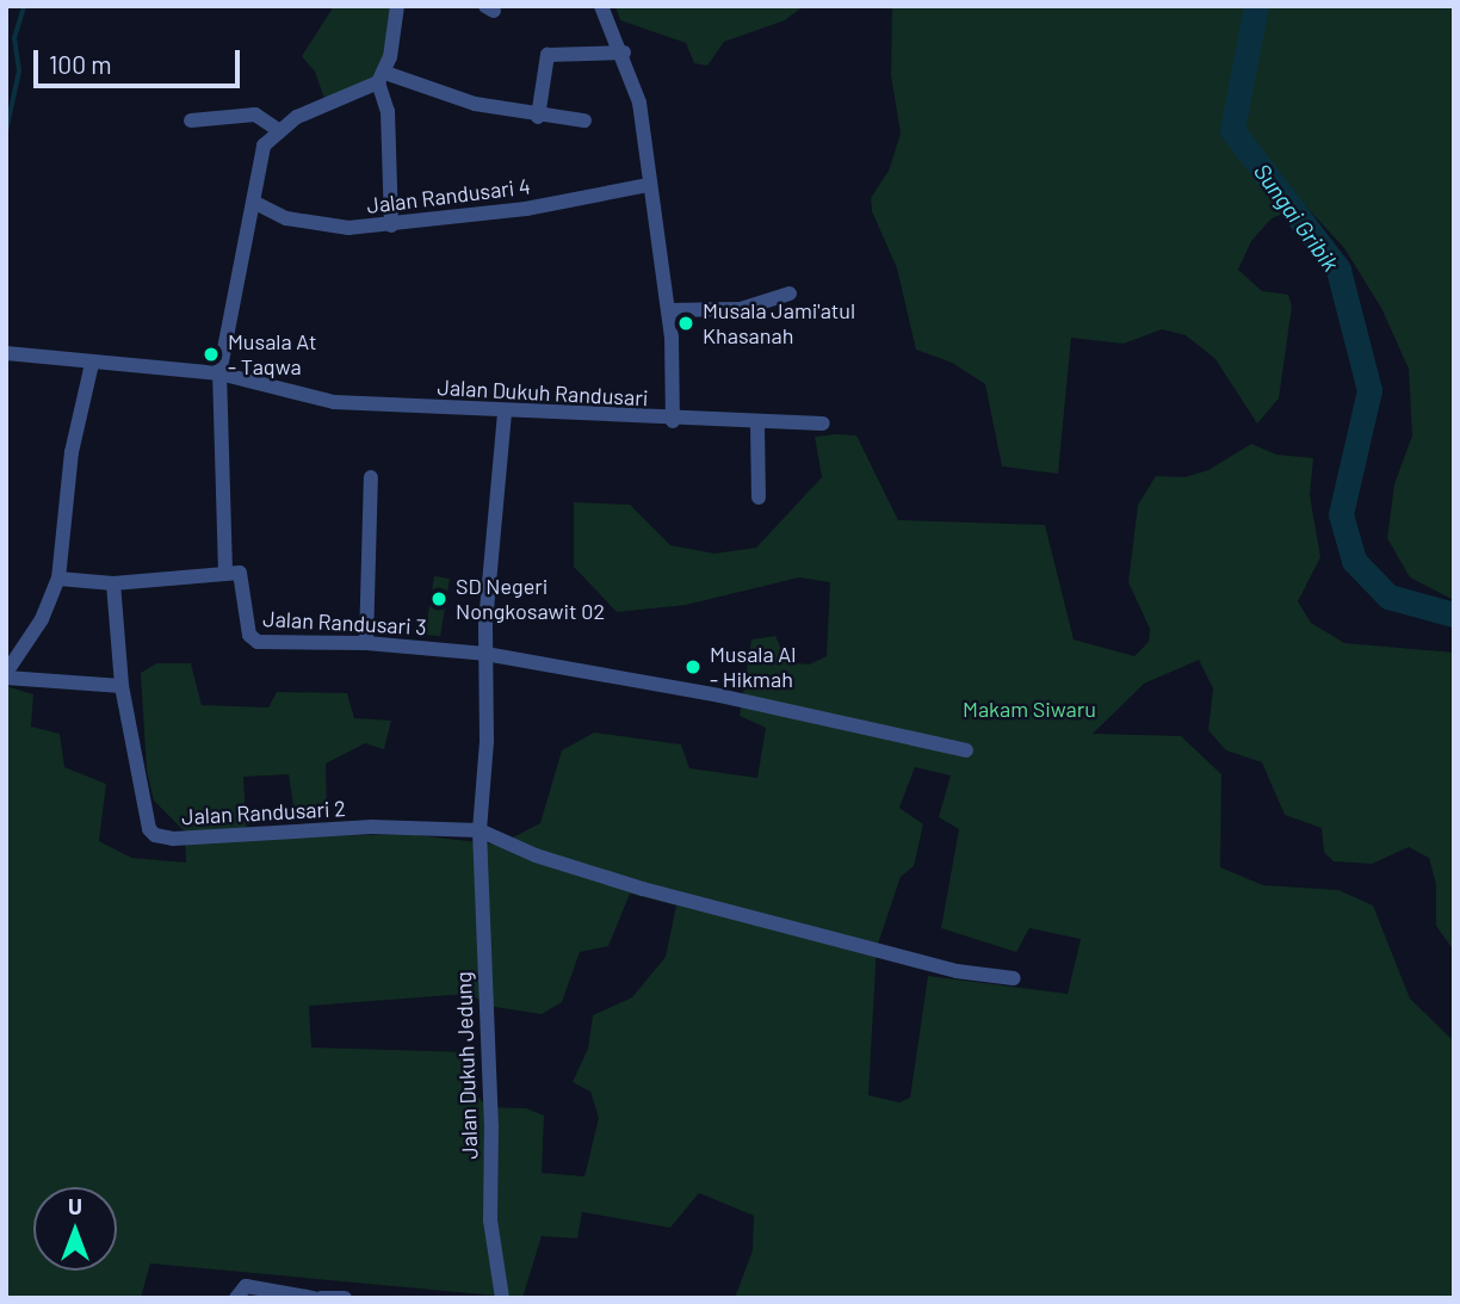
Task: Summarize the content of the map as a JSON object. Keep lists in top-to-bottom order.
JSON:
{
  "streets": {
    "street": [
      "Jalan Randusari 4",
      "Jalan Dukuh Randusari",
      "Jalan Randusari 3",
      "Jalan Randusari 2",
      "Jalan Dukuh Jedung"
    ]
  },
  "crossings": [
    ["Jalan Randusari 4", "Jalan Dukuh Randusari"],
    ["Jalan Dukuh Randusari", "Jalan Dukuh Jedung"],
    ["Jalan Randusari 3", "Jalan Dukuh Jedung"],
    ["Jalan Randusari 2", "Jalan Dukuh Jedung"]
  ],
  "water": ["Sungai Gribik"],
  "parks": ["Makam Siwaru"],
  "places": [
    "Musala Jami'atul Khasanah",
    "Musala At - Taqwa",
    "SD Negeri Nongkosawit 02",
    "Musala Al - Hikmah"
  ],
  "scale_bar": "100 m",
  "north": "top"
}
